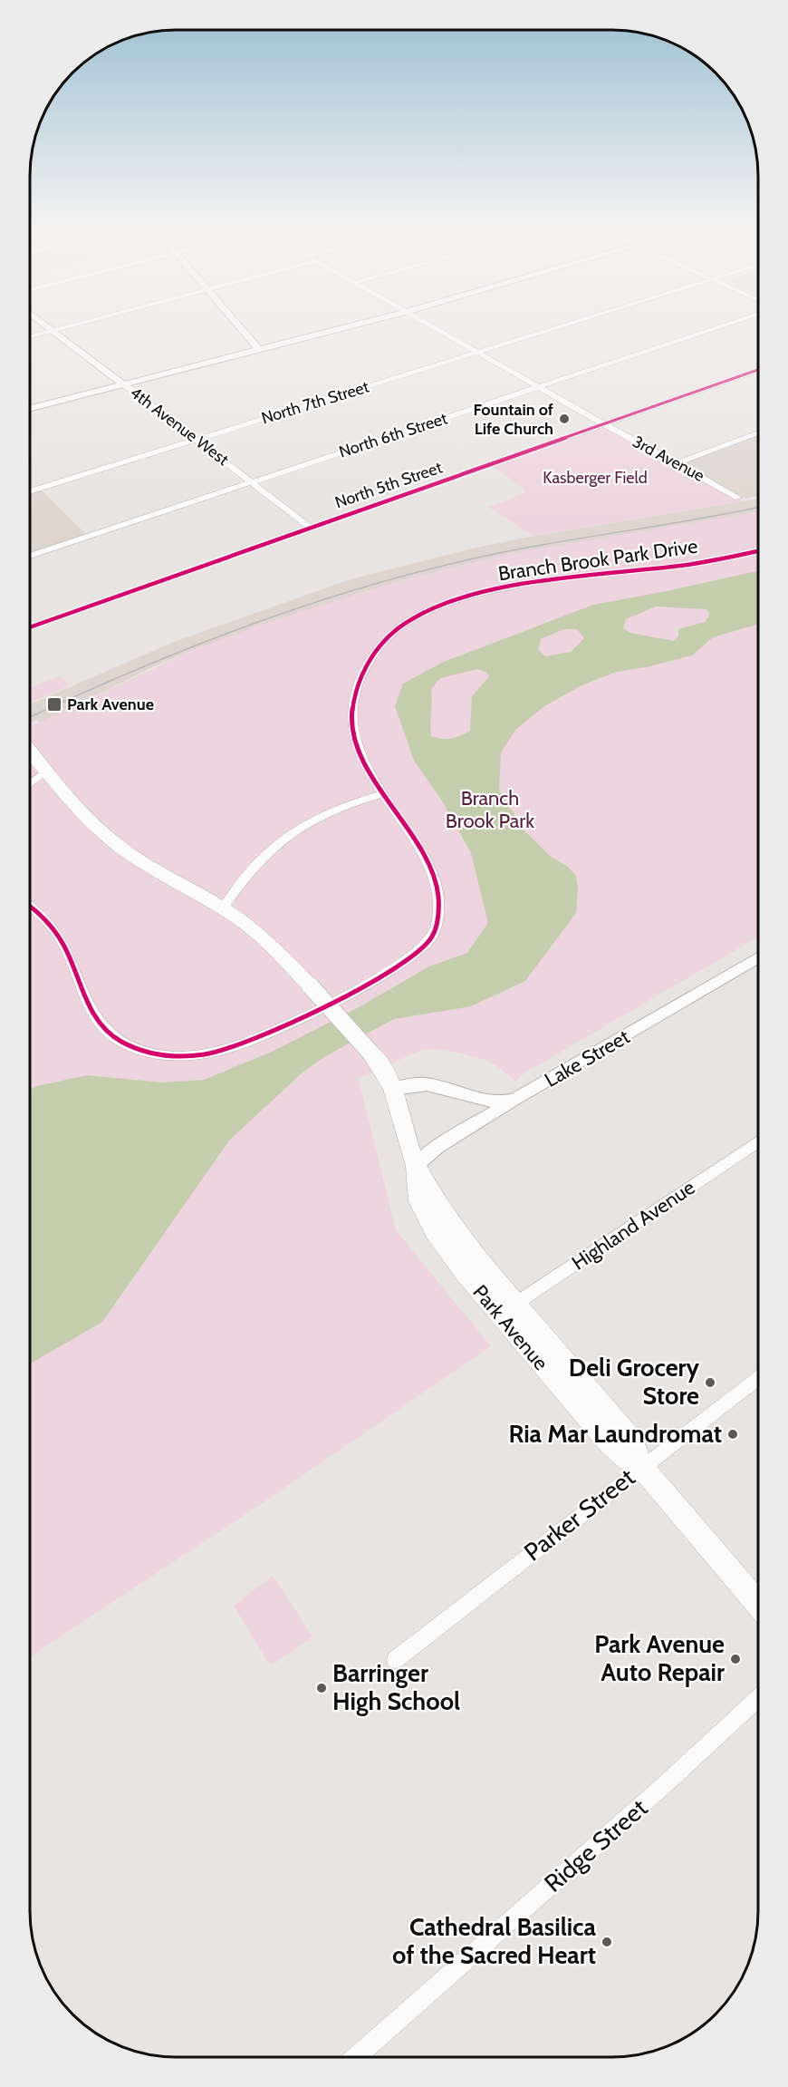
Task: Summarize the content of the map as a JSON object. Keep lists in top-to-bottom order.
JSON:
{
  "streets": {
    "main road": ["Park Avenue"],
    "street": [
      "North 7th Street",
      "4th Avenue West",
      "North 6th Street",
      "3rd Avenue",
      "North 5th Street",
      "Branch Brook Park Drive",
      "Lake Street",
      "Highland Avenue",
      "Parker Street",
      "Ridge Street"
    ]
  },
  "crossings": [
    ["North 7th Street", "4th Avenue West"],
    ["North 7th Street", "3rd Avenue"],
    ["4th Avenue West", "North 6th Street"],
    ["4th Avenue West", "North 5th Street"],
    ["North 6th Street", "3rd Avenue"],
    ["3rd Avenue", "North 5th Street"],
    ["Lake Street", "Park Avenue"],
    ["Highland Avenue", "Park Avenue"],
    ["Park Avenue", "Parker Street"]
  ],
  "parks": ["Kasberger Field", "Branch Brook Park"],
  "places": {
    "other": [
      "Fountain of Life Church",
      "Deli Grocery Store",
      "Ria Mar Laundromat",
      "Park Avenue Auto Repair",
      "Barringer High School",
      "Cathedral Basilica of the Sacred Heart"
    ],
    "transit": ["Park Avenue"]
  }
}
